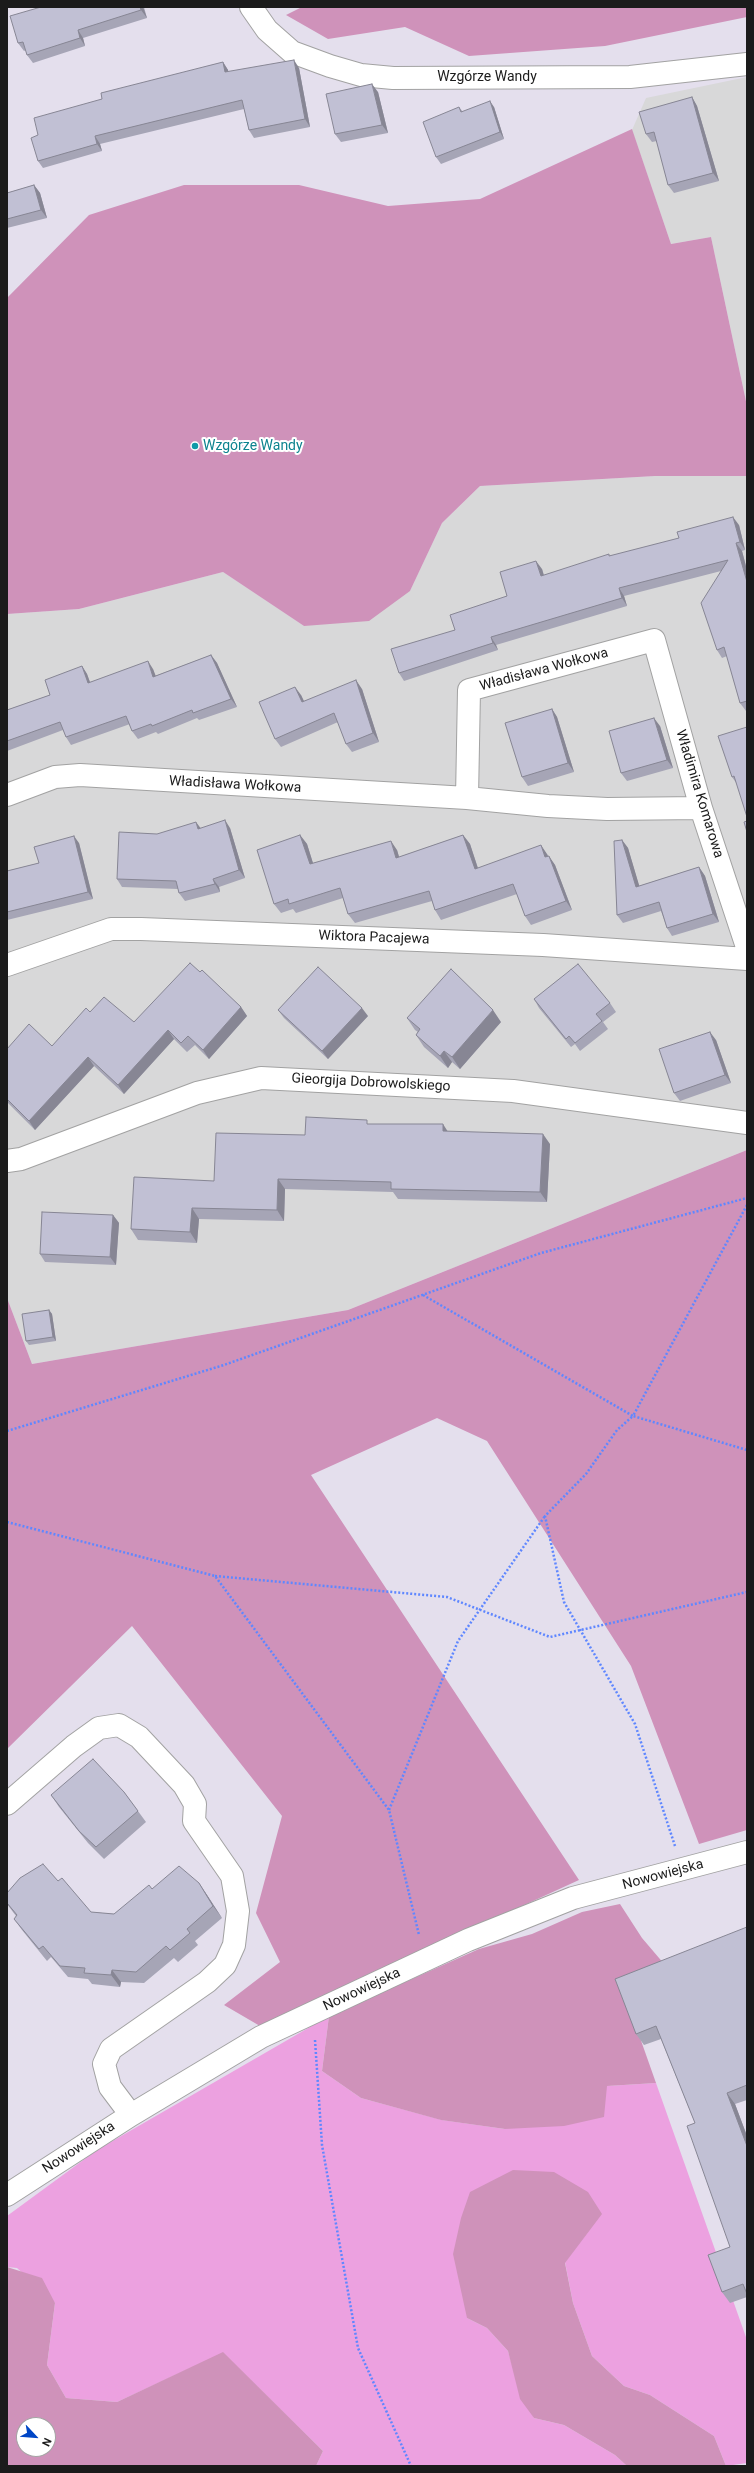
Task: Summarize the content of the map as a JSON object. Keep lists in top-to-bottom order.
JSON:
{
  "streets": {
    "street": [
      "Wzgórze Wandy",
      "Władisława Wołkowa",
      "Władimira Komarowa",
      "Wiktora Pacajewa",
      "Gieorgija Dobrowolskiego",
      "Nowowiejska"
    ]
  },
  "crossings": [
    ["Władisława Wołkowa", "Władimira Komarowa"]
  ],
  "places": ["Wzgórze Wandy"],
  "north": "bottom right"
}
